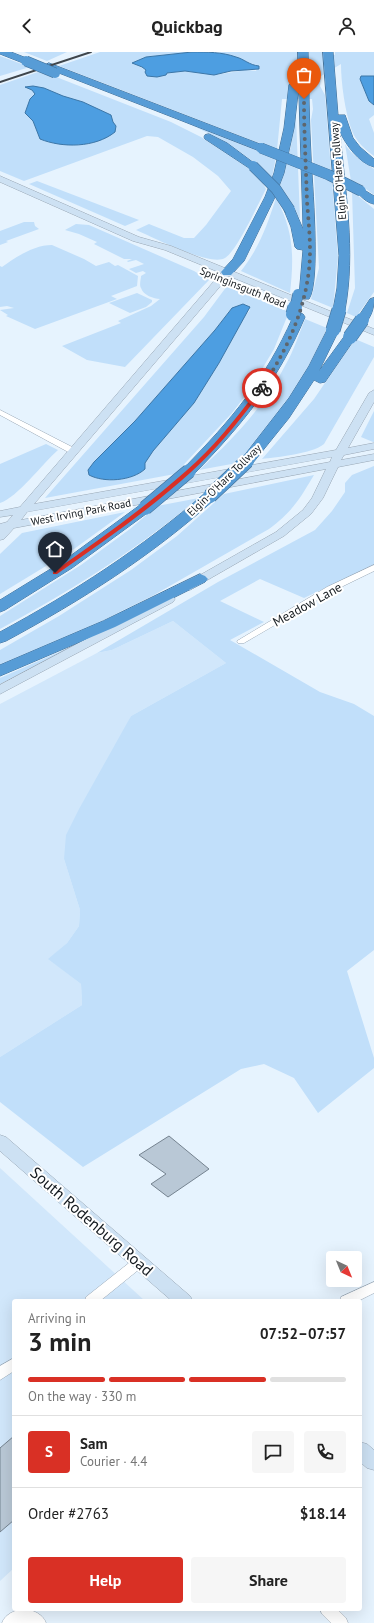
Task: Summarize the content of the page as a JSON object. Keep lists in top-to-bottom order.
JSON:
{
  "streets": {
    "highway": ["Elgin-O'Hare Tollway"],
    "main road": ["Springinsguth Road", "West Irving Park Road", "South Rodenburg Road"],
    "street": ["Meadow Lane"]
  },
  "north": "bottom right",
  "page": {
    "header": "Quickbag",
    "heading": ["3 min", "Arriving in", "07:52–07:57"],
    "panel": [
      "Sam",
      "Courier · 4.4",
      "Order #2763",
      "$18.14"
    ],
    "bar": "On the way · 330 m",
    "round": "S",
    "buttons": ["Help", "Share"]
  }
}
